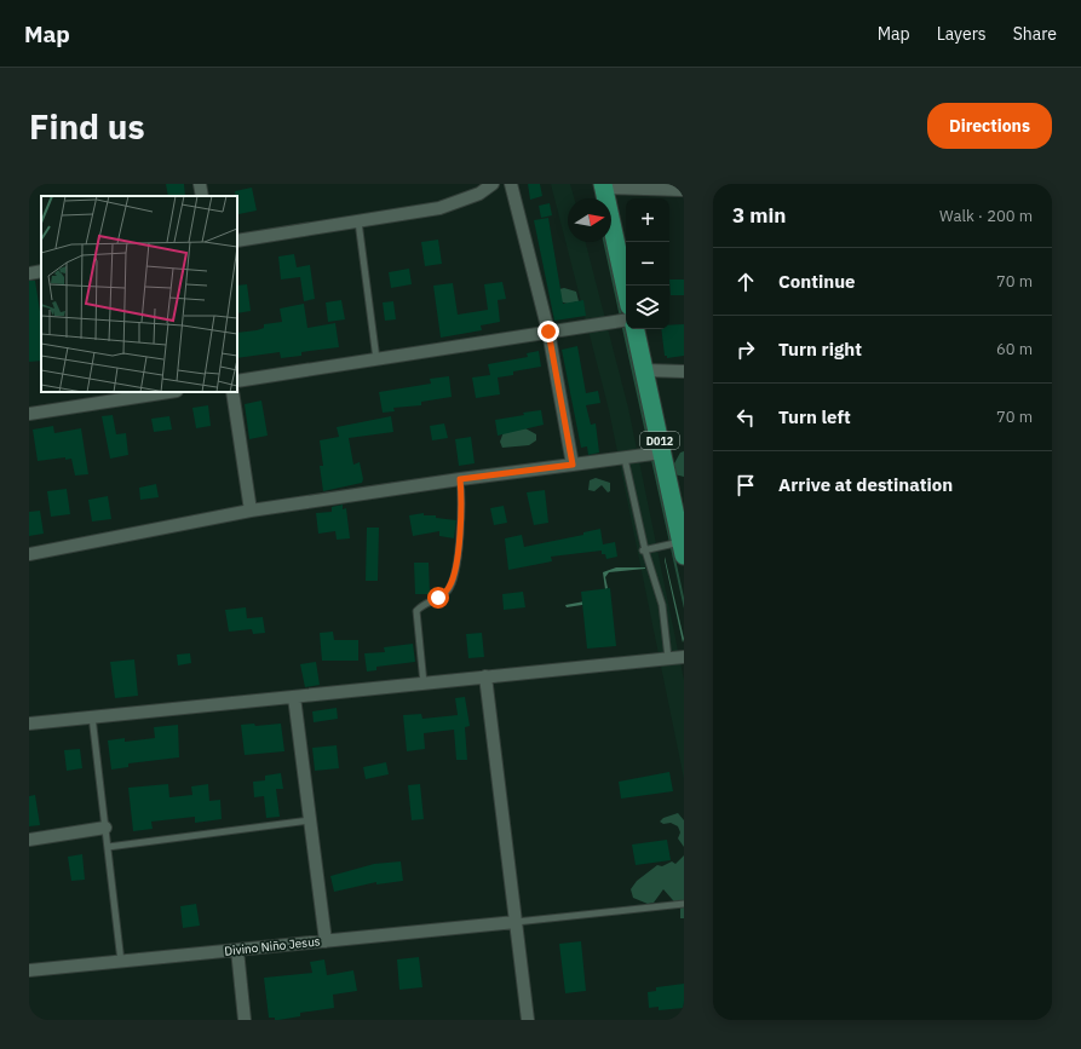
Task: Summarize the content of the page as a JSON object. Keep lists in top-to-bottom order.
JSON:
{
  "streets": {
    "main road": ["D012"],
    "street": ["Divino Niño Jesus"]
  },
  "north": "right",
  "page": {
    "header": "Map",
    "nav": ["Map", "Layers", "Share"],
    "buttons": "Directions",
    "title": "Find us",
    "heading": ["3 min", "Walk · 200 m"],
    "map_buttons": ["+", "−"],
    "list": [
      ["Continue", "70 m"],
      ["Turn right", "60 m"],
      ["Turn left", "70 m"],
      "Arrive at destination"
    ]
  }
}
